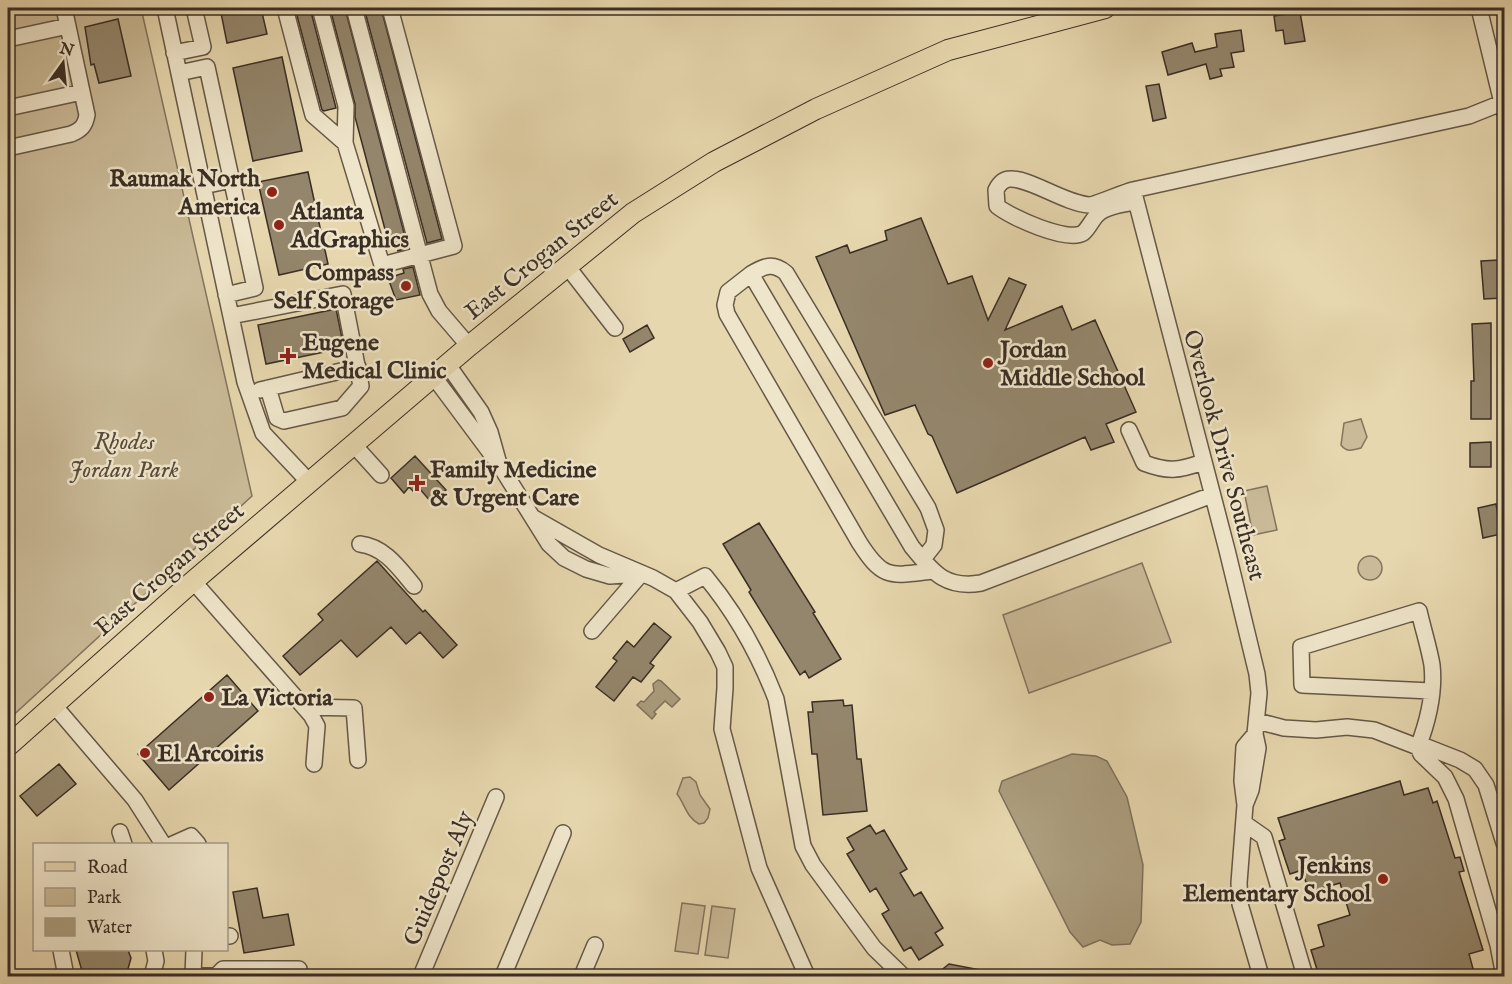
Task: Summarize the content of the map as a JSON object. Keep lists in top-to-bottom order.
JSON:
{
  "streets": {
    "main road": ["East Crogan Street"],
    "street": ["Overlook Drive Southeast", "Guidepost Aly"]
  },
  "parks": ["Rhodes Jordan Park"],
  "places": {
    "other": [
      "Raumak North America",
      "Atlanta AdGraphics",
      "Compass Self Storage",
      "Jordan Middle School",
      "La Victoria",
      "El Arcoiris",
      "Jenkins Elementary School"
    ],
    "health": ["Eugene Medical Clinic", "Family Medicine & Urgent Care"]
  },
  "legend": ["Road", "Park", "Water"],
  "north": "top"
}
